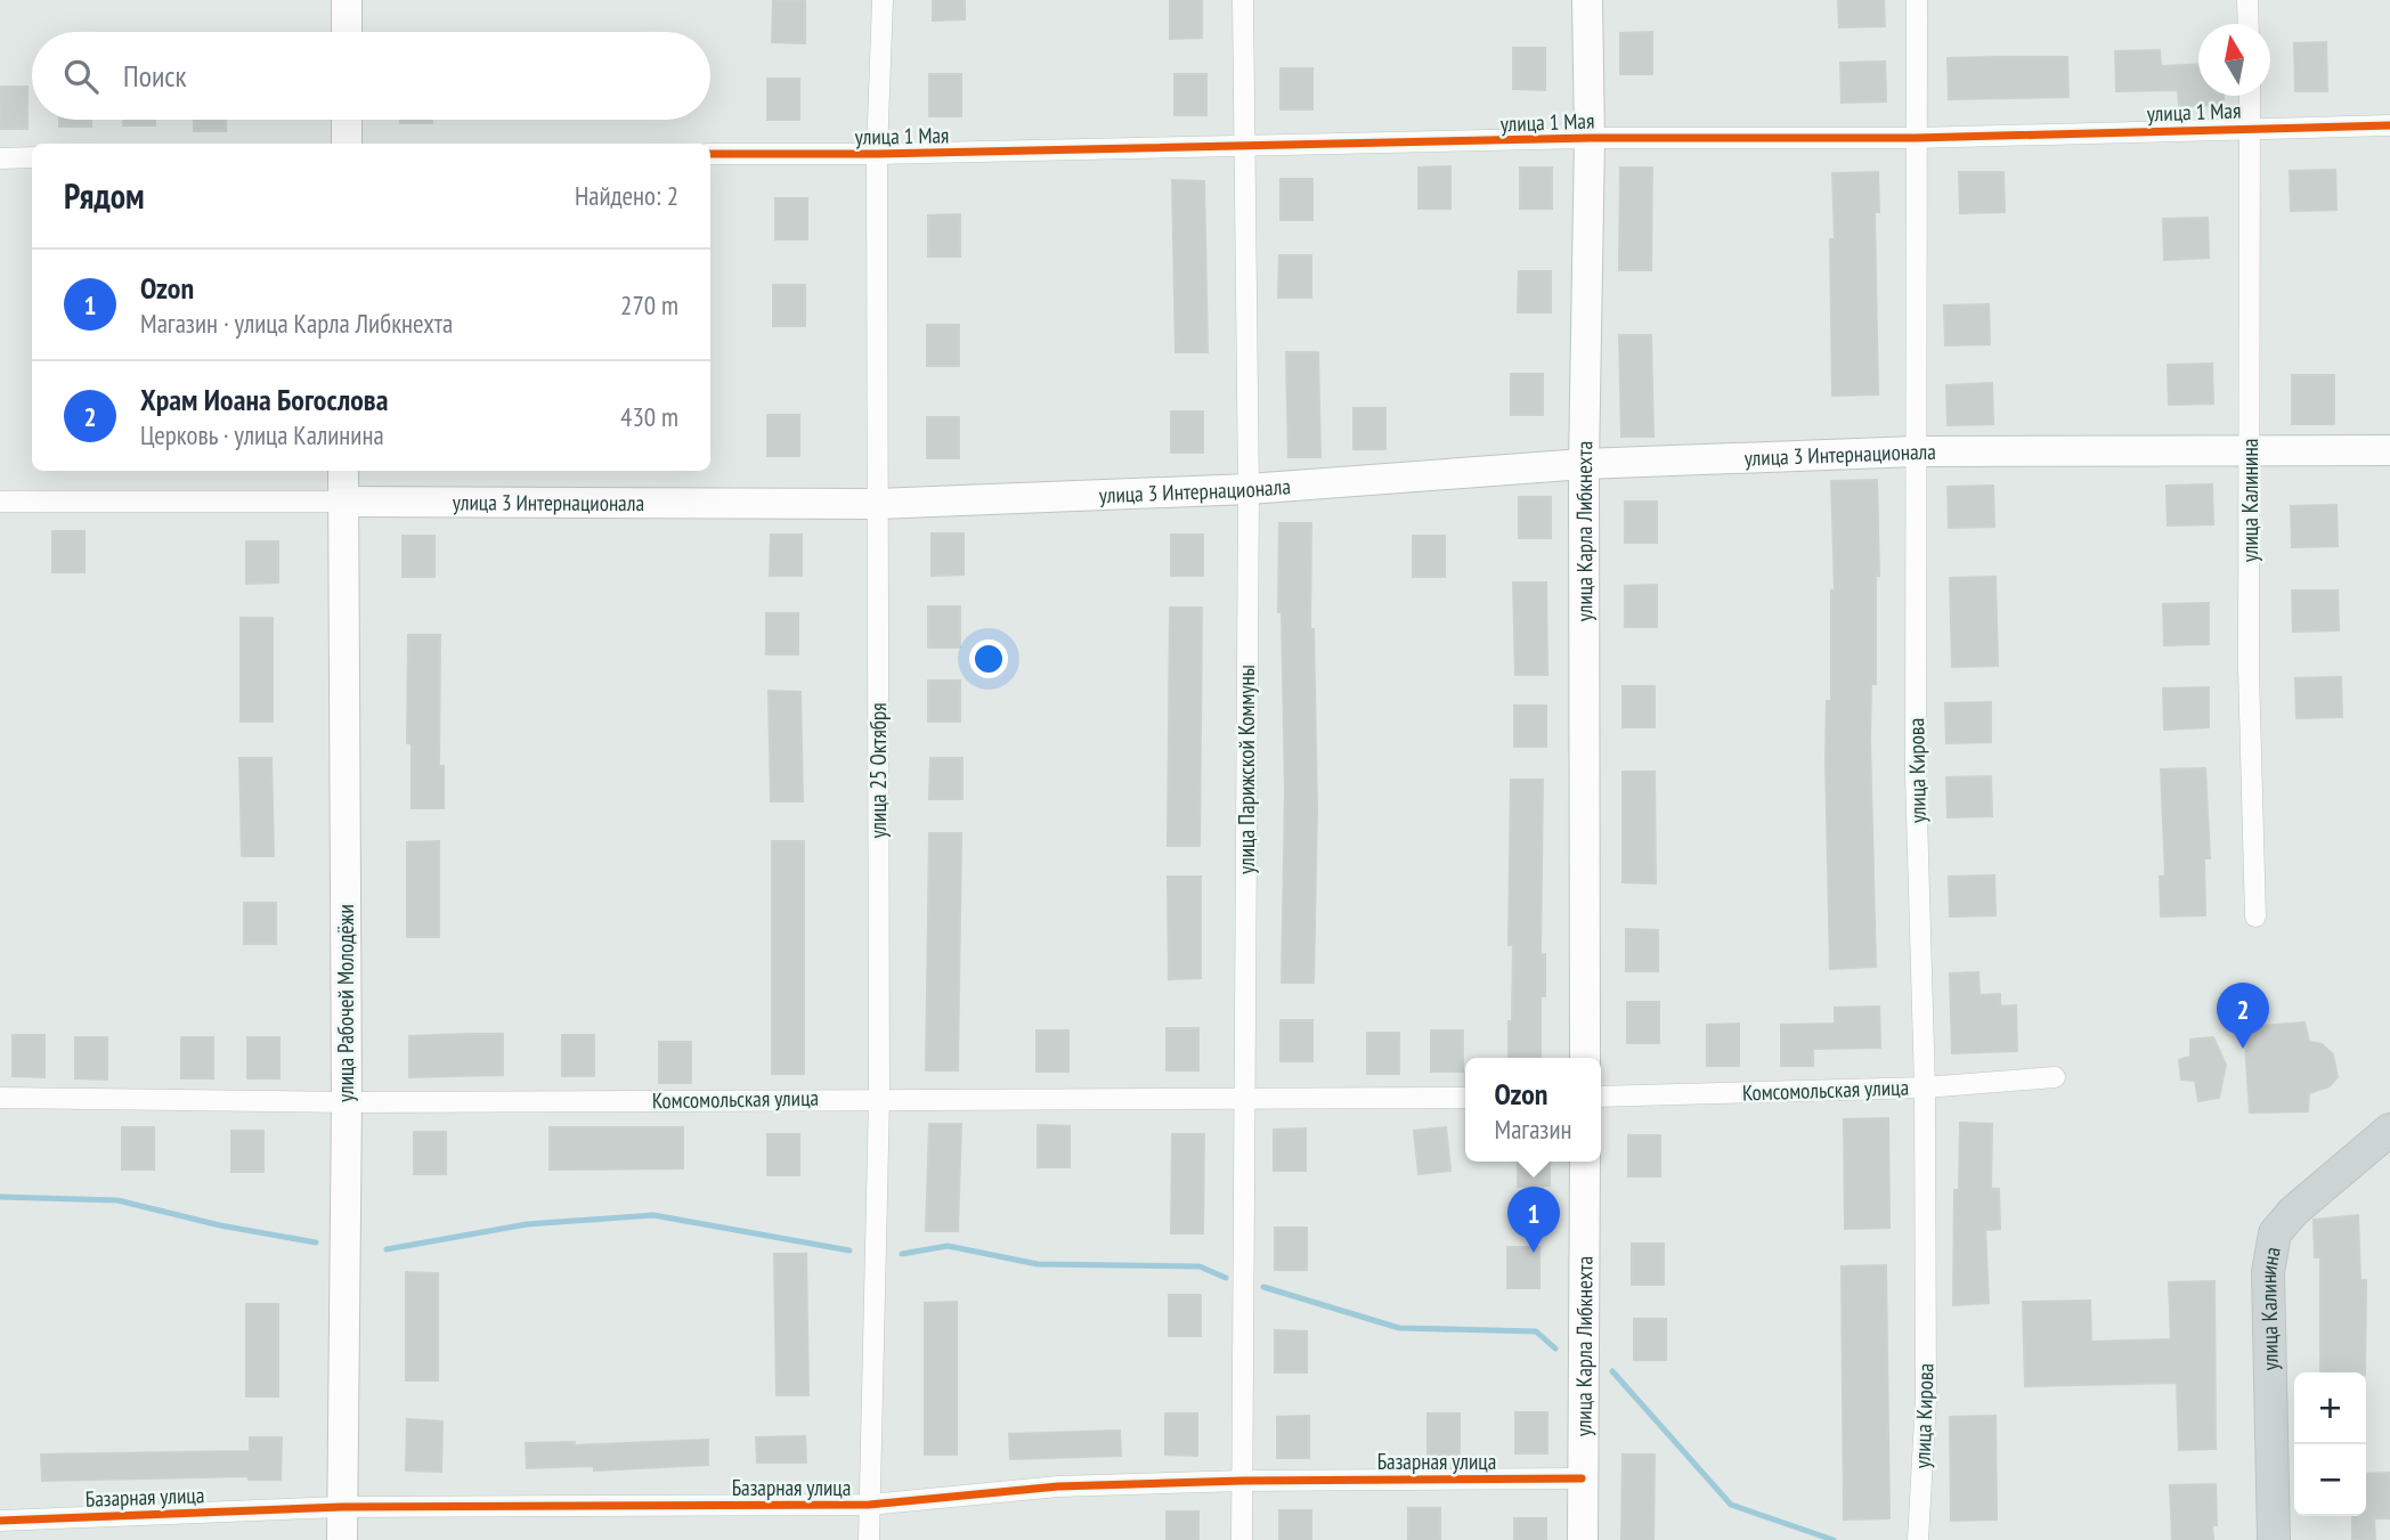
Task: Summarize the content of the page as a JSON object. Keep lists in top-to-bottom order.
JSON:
{
  "streets": {
    "main road": [
      "улица 3 Интернационала",
      "улица Калинина",
      "улица Карла Либкнехта",
      "улица Рабочей Молодёжи"
    ],
    "street": [
      "улица 1 Мая",
      "улица Парижской Коммуны",
      "улица 25 Октября",
      "улица Кирова",
      "Комсомольская улица",
      "Базарная улица"
    ]
  },
  "crossings": [
    ["улица 1 Мая", "улица Калинина"],
    ["улица 1 Мая", "улица Карла Либкнехта"],
    ["улица 1 Мая", "улица Парижской Коммуны"],
    ["улица 1 Мая", "улица 25 Октября"],
    ["улица 1 Мая", "улица Кирова"],
    ["улица 3 Интернационала", "улица Калинина"],
    ["улица 3 Интернационала", "улица Карла Либкнехта"],
    ["улица 3 Интернационала", "улица Парижской Коммуны"],
    ["улица 3 Интернационала", "улица 25 Октября"],
    ["улица 3 Интернационала", "улица Кирова"],
    ["улица 3 Интернационала", "улица Рабочей Молодёжи"],
    ["улица Карла Либкнехта", "Базарная улица"],
    ["улица Парижской Коммуны", "Комсомольская улица"],
    ["улица Парижской Коммуны", "Базарная улица"],
    ["улица 25 Октября", "Комсомольская улица"],
    ["улица 25 Октября", "Базарная улица"],
    ["улица Кирова", "Комсомольская улица"],
    ["улица Рабочей Молодёжи", "Комсомольская улица"],
    ["улица Рабочей Молодёжи", "Базарная улица"]
  ],
  "north": "top",
  "page": {
    "search": "Поиск",
    "heading": ["Рядом", "Найдено: 2"],
    "list": [
      {
        "mark": "1",
        "name": "Ozon",
        "note": "Магазин · улица Карла Либкнехта",
        "value": "270 m"
      },
      {
        "mark": "2",
        "name": "Храм Иоана Богослова",
        "note": "Церковь · улица Калинина",
        "value": "430 m"
      }
    ],
    "pins": ["2", "1"],
    "popup": ["Ozon", "Магазин"],
    "map_buttons": ["+", "−"]
  }
}
